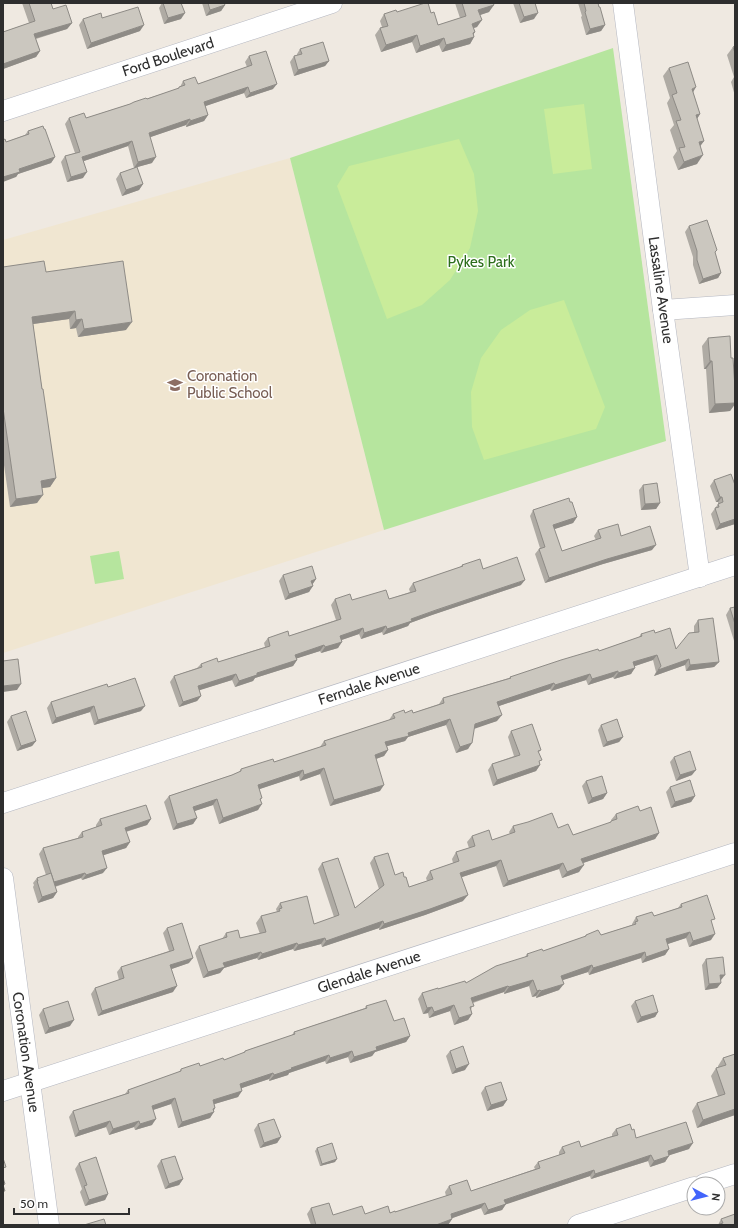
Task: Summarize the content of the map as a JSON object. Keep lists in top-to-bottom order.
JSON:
{
  "streets": {
    "street": [
      "Ford Boulevard",
      "Lassaline Avenue",
      "Ferndale Avenue",
      "Glendale Avenue",
      "Coronation Avenue"
    ]
  },
  "crossings": [
    ["Lassaline Avenue", "Ferndale Avenue"],
    ["Glendale Avenue", "Coronation Avenue"]
  ],
  "parks": ["Pykes Park"],
  "places": {
    "school or university": ["Coronation Public School"]
  },
  "scale_bar": "50 m",
  "north": "right"
}
